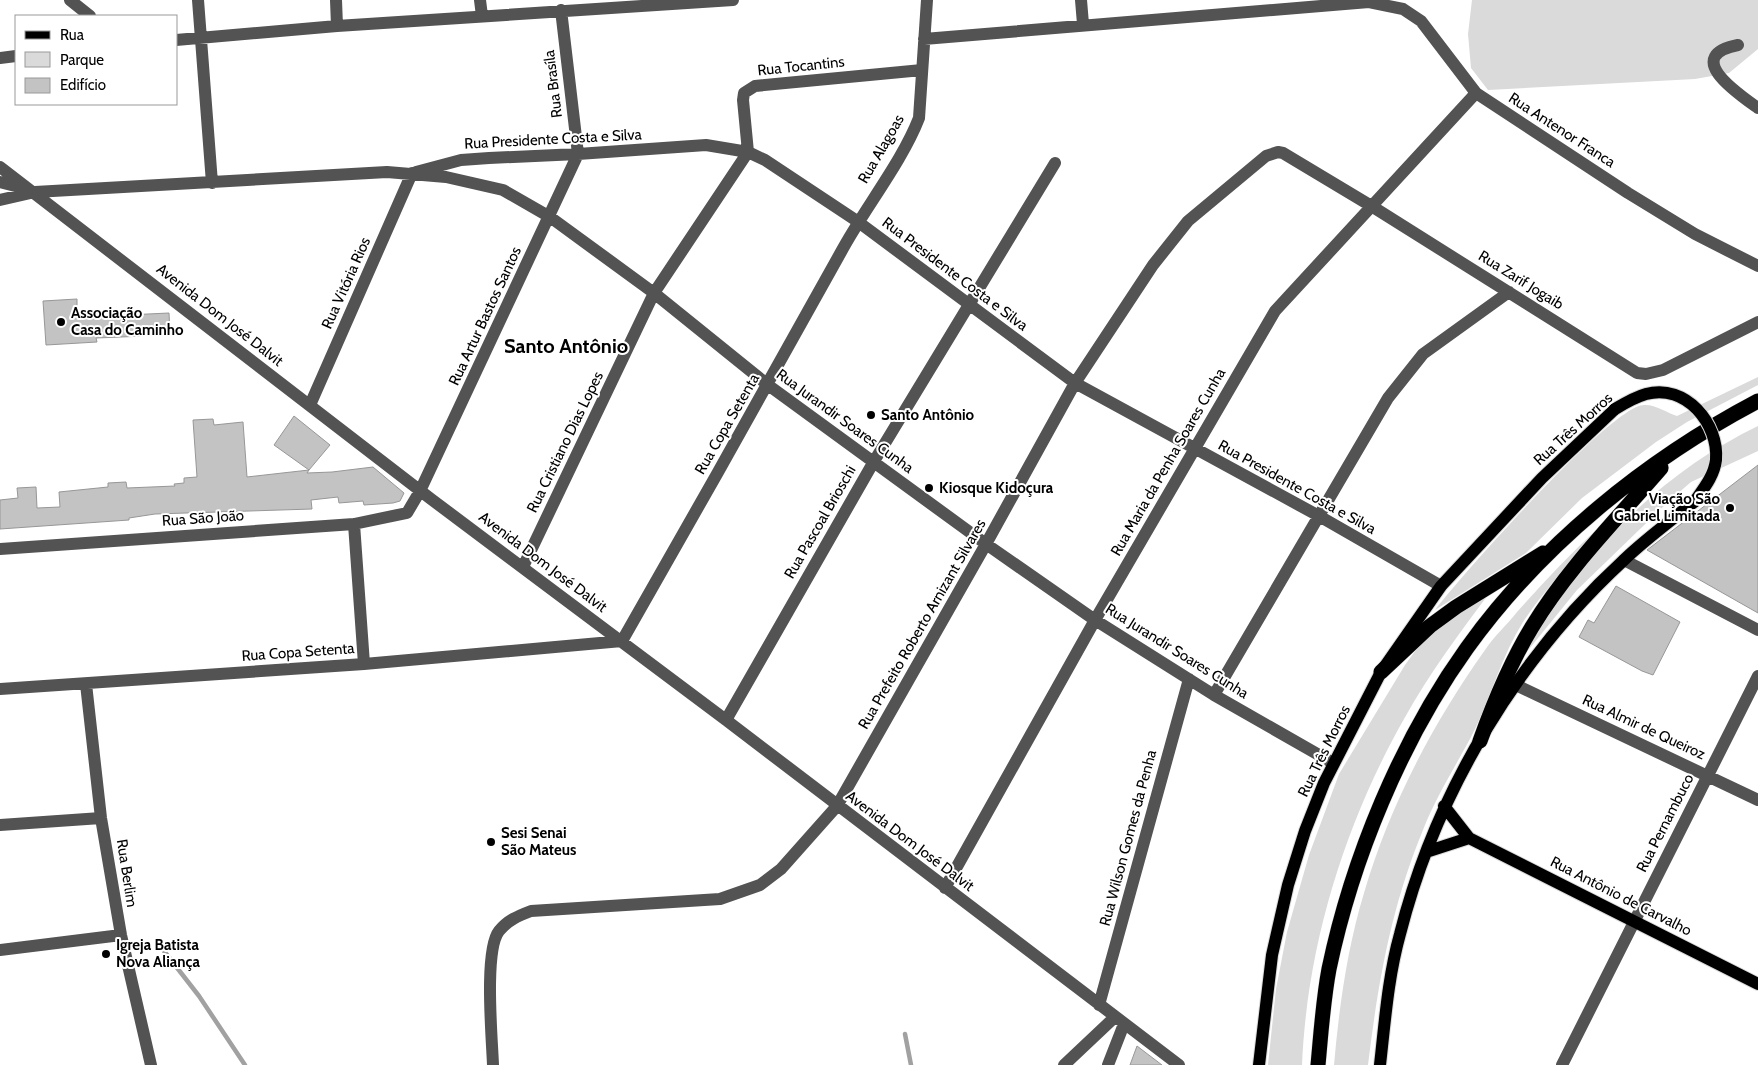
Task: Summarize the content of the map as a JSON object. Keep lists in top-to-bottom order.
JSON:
{
  "streets": {
    "main road": ["Rua Três Morros", "Rua Antônio de Carvalho"],
    "street": [
      "Rua Tocantins",
      "Rua Brasíla",
      "Rua Antenor Franca",
      "Rua Presidente Costa e Silva",
      "Rua Alagoas",
      "Rua Zarif Jogaib",
      "Rua Vitória Rios",
      "Avenida Dom José Dalvit",
      "Rua Artur Bastos Santos",
      "Rua Jurandir Soares Cunha",
      "Rua Copa Setenta",
      "Rua Cristiano Dias Lopes",
      "Rua Maria da Penha Soares Cunha",
      "Rua São João",
      "Rua Pascoal Brioschi",
      "Rua Prefeito Roberto Arnizant Silvares",
      "Rua Almir de Queiroz",
      "Rua Pernambuco",
      "Rua Wilson Gomes da Penha",
      "Rua Berlim"
    ]
  },
  "crossings": [
    ["Rua Tocantins", "Rua Presidente Costa e Silva"],
    ["Rua Tocantins", "Rua Alagoas"],
    ["Rua Tocantins", "Rua Cristiano Dias Lopes"],
    ["Rua Brasíla", "Rua Presidente Costa e Silva"],
    ["Rua Brasíla", "Rua Artur Bastos Santos"],
    ["Rua Antenor Franca", "Rua Alagoas"],
    ["Rua Antenor Franca", "Rua Maria da Penha Soares Cunha"],
    ["Rua Presidente Costa e Silva", "Rua Alagoas"],
    ["Rua Presidente Costa e Silva", "Rua Vitória Rios"],
    ["Rua Presidente Costa e Silva", "Rua Artur Bastos Santos"],
    ["Rua Presidente Costa e Silva", "Rua Jurandir Soares Cunha"],
    ["Rua Presidente Costa e Silva", "Rua Copa Setenta"],
    ["Rua Presidente Costa e Silva", "Rua Três Morros"],
    ["Rua Presidente Costa e Silva", "Rua Cristiano Dias Lopes"],
    ["Rua Presidente Costa e Silva", "Rua Maria da Penha Soares Cunha"],
    ["Rua Presidente Costa e Silva", "Rua Pascoal Brioschi"],
    ["Rua Presidente Costa e Silva", "Rua Prefeito Roberto Arnizant Silvares"],
    ["Rua Alagoas", "Rua Copa Setenta"],
    ["Rua Zarif Jogaib", "Rua Maria da Penha Soares Cunha"],
    ["Rua Zarif Jogaib", "Rua Prefeito Roberto Arnizant Silvares"],
    ["Rua Vitória Rios", "Avenida Dom José Dalvit"],
    ["Rua Vitória Rios", "Rua Jurandir Soares Cunha"],
    ["Avenida Dom José Dalvit", "Rua Artur Bastos Santos"],
    ["Avenida Dom José Dalvit", "Rua Copa Setenta"],
    ["Avenida Dom José Dalvit", "Rua Cristiano Dias Lopes"],
    ["Avenida Dom José Dalvit", "Rua Maria da Penha Soares Cunha"],
    ["Avenida Dom José Dalvit", "Rua São João"],
    ["Avenida Dom José Dalvit", "Rua Pascoal Brioschi"],
    ["Avenida Dom José Dalvit", "Rua Prefeito Roberto Arnizant Silvares"],
    ["Avenida Dom José Dalvit", "Rua Wilson Gomes da Penha"],
    ["Rua Artur Bastos Santos", "Rua Jurandir Soares Cunha"],
    ["Rua Artur Bastos Santos", "Rua São João"],
    ["Rua Jurandir Soares Cunha", "Rua Copa Setenta"],
    ["Rua Jurandir Soares Cunha", "Rua Três Morros"],
    ["Rua Jurandir Soares Cunha", "Rua Cristiano Dias Lopes"],
    ["Rua Jurandir Soares Cunha", "Rua Maria da Penha Soares Cunha"],
    ["Rua Jurandir Soares Cunha", "Rua Pascoal Brioschi"],
    ["Rua Jurandir Soares Cunha", "Rua Prefeito Roberto Arnizant Silvares"],
    ["Rua Jurandir Soares Cunha", "Rua Wilson Gomes da Penha"],
    ["Rua Copa Setenta", "Rua Berlim"],
    ["Rua Três Morros", "Rua Almir de Queiroz"],
    ["Rua Três Morros", "Rua Antônio de Carvalho"],
    ["Rua Almir de Queiroz", "Rua Pernambuco"],
    ["Rua Pernambuco", "Rua Antônio de Carvalho"]
  ],
  "districts": ["Santo Antônio"],
  "places": [
    "Associação Casa do Caminho",
    "Santo Antônio",
    "Kiosque Kidoçura",
    "Viação São Gabriel Limitada",
    "Sesi Senai São Mateus",
    "Igreja Batista Nova Aliança"
  ],
  "legend": ["Rua", "Parque", "Edifício"]
}
